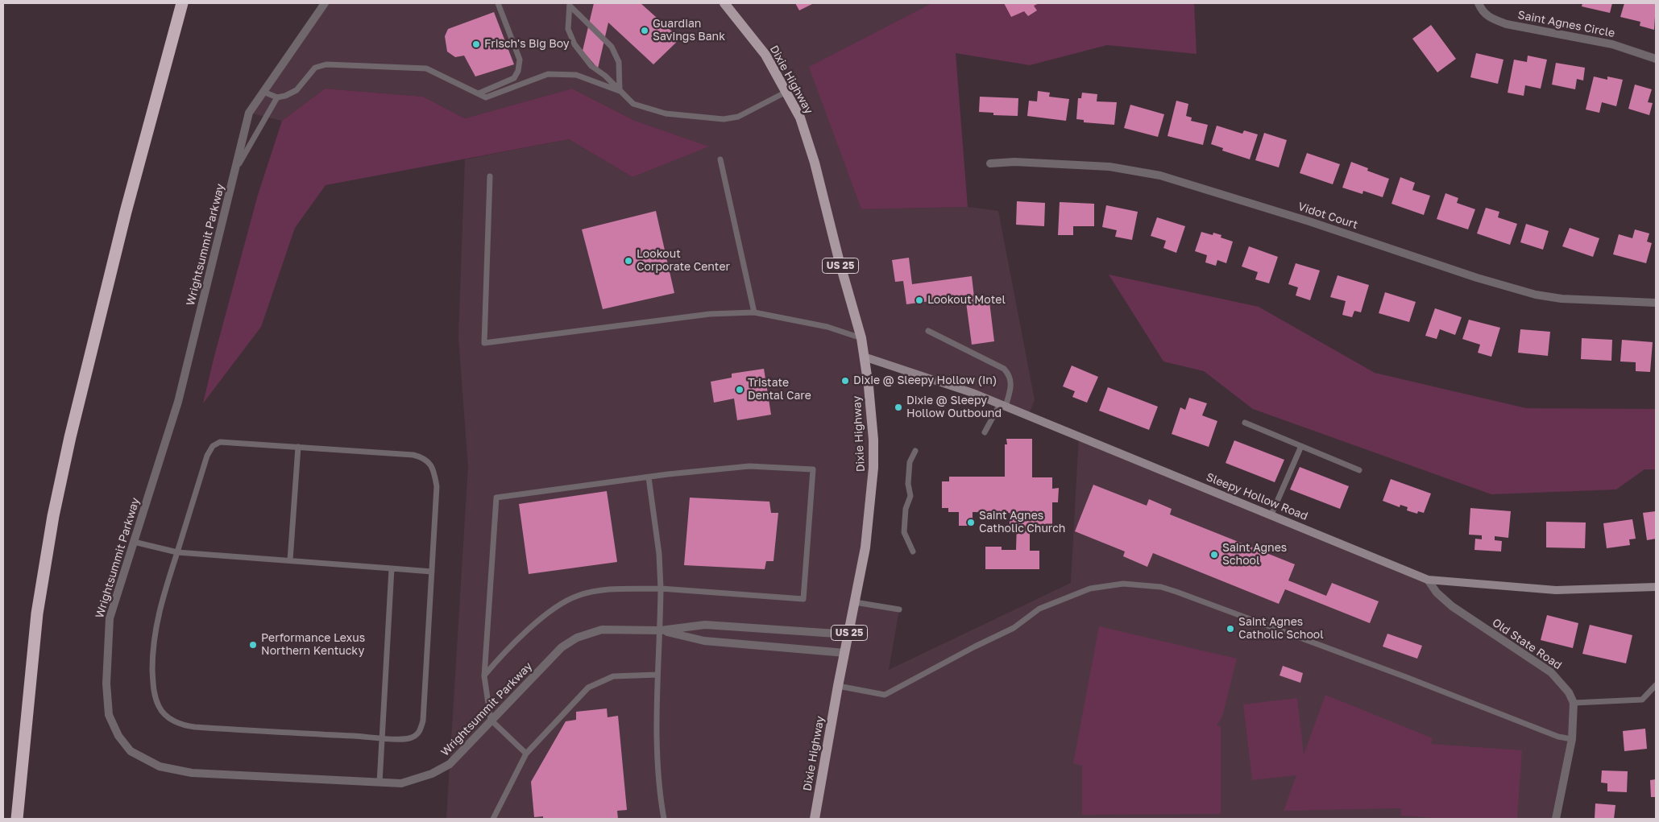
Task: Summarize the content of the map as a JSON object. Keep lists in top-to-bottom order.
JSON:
{
  "streets": {
    "main road": ["Dixie Highway", "US 25", "Sleepy Hollow Road"],
    "street": [
      "Saint Agnes Circle",
      "Vidot Court",
      "Wrightsummit Parkway",
      "Old State Road"
    ]
  },
  "crossings": [
    ["Dixie Highway", "Wrightsummit Parkway"],
    ["Dixie Highway", "Sleepy Hollow Road"],
    ["Sleepy Hollow Road", "Old State Road"]
  ],
  "places": [
    "Guardian Savings Bank",
    "Frisch's Big Boy",
    "Lookout Corporate Center",
    "Lookout Motel",
    "Dixie @ Sleepy Hollow (In)",
    "Tristate Dental Care",
    "Dixie @ Sleepy Hollow Outbound",
    "Saint Agnes Catholic Church",
    "Saint Agnes School",
    "Saint Agnes Catholic School",
    "Performance Lexus Northern Kentucky"
  ]
}
